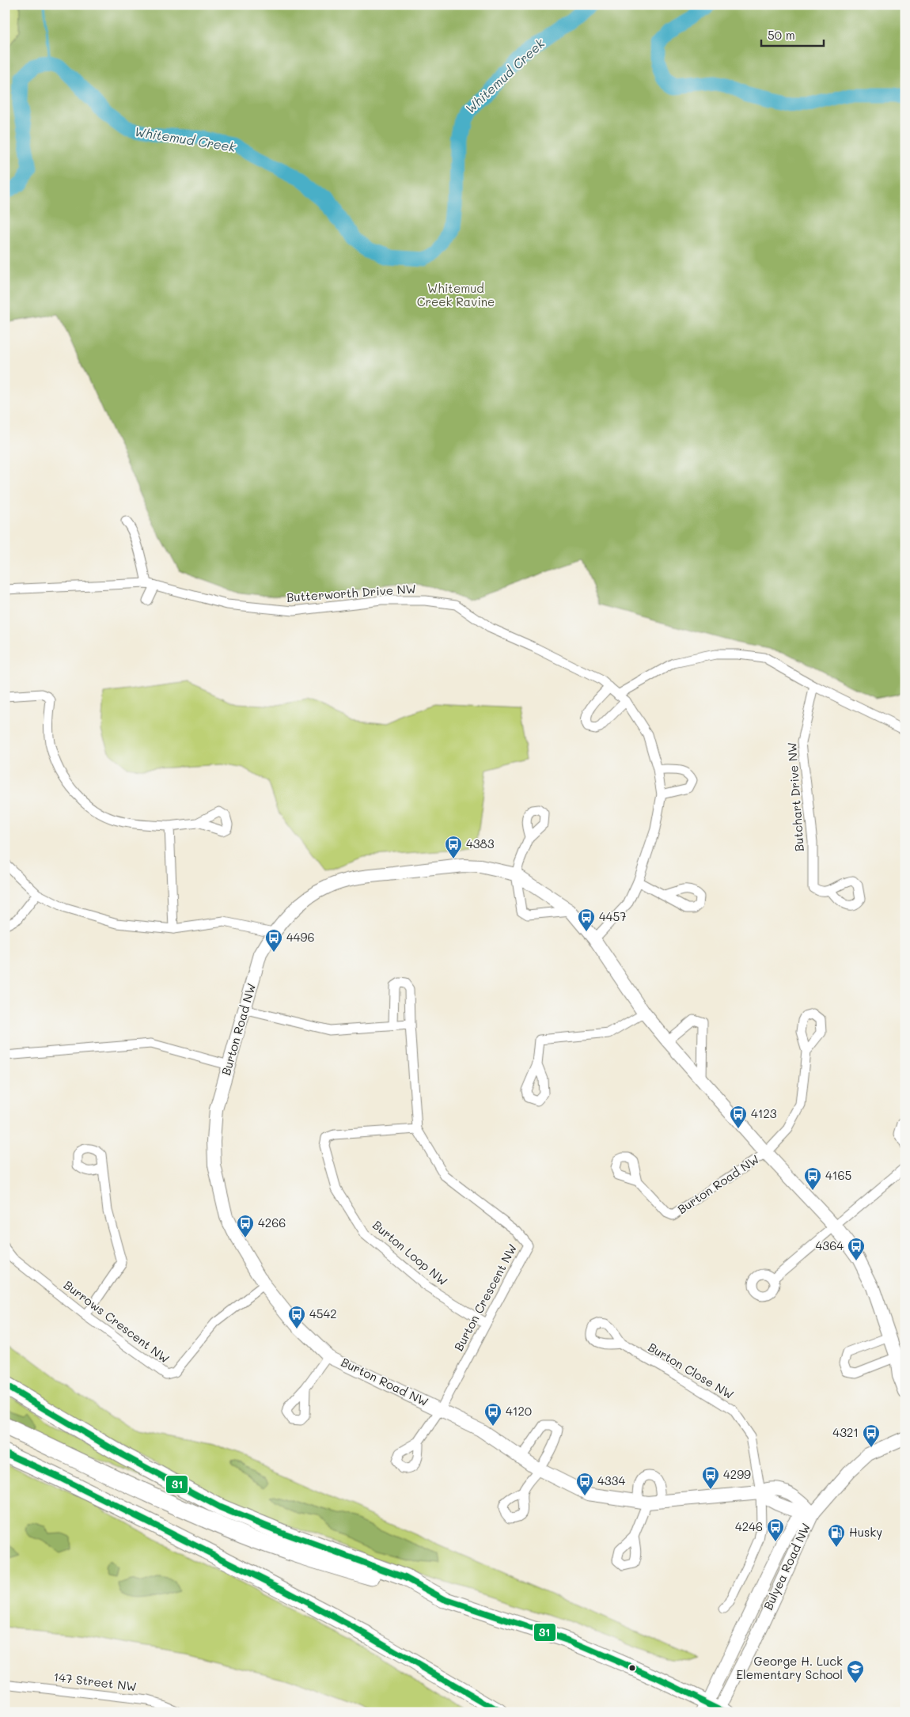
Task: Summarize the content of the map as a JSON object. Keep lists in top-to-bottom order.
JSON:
{
  "streets": {
    "street": [
      "Butterworth Drive NW",
      "Butchart Drive NW",
      "Burton Road NW",
      "Burton Loop NW",
      "Burton Crescent NW",
      "Burrows Crescent NW",
      "Burton Close NW",
      "Bulyea Road NW",
      "147 Street NW"
    ]
  },
  "crossings": [
    ["Butterworth Drive NW", "Burton Road NW"],
    ["Burton Road NW", "Burton Crescent NW"],
    ["Burton Road NW", "Burrows Crescent NW"],
    ["Burton Road NW", "Burton Close NW"],
    ["Burton Loop NW", "Burton Crescent NW"]
  ],
  "water": ["Whitemud Creek"],
  "parks": ["Whitemud Creek Ravine"],
  "places": {
    "bus stop": [
      "4383",
      "4457",
      "4496",
      "4123",
      "4165",
      "4266",
      "4364",
      "4542",
      "4120",
      "4321",
      "4299",
      "4334",
      "4246"
    ],
    "fuel station": ["Husky"],
    "school or university": ["George H. Luck Elementary School"]
  },
  "lines": ["transit line 31"],
  "scale_bar": "50 m"
}
